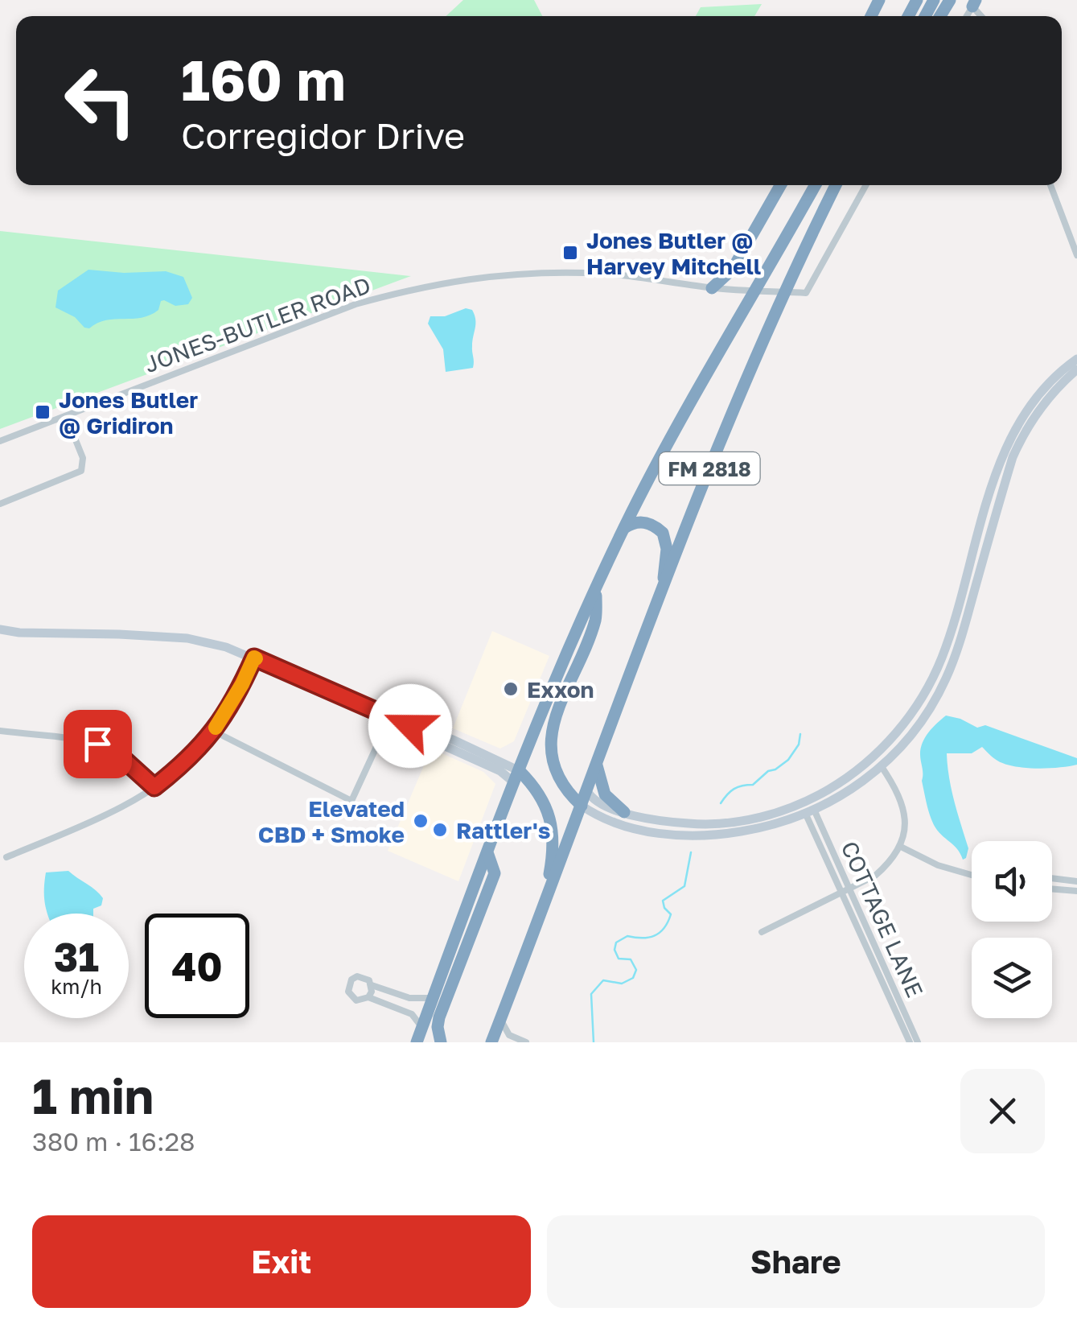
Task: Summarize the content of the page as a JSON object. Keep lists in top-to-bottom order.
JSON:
{
  "streets": {
    "highway": ["FM 2818"],
    "street": ["JONES-BUTLER ROAD", "COTTAGE LANE"]
  },
  "places": {
    "transit": ["Jones Butler @ Harvey Mitchell", "Jones Butler @ Gridiron"],
    "other": ["Exxon", "Elevated CBD + Smoke", "Rattler's"]
  },
  "page": {
    "turn": ["160 m", "Corregidor Drive"],
    "speed": "31 km/h",
    "limit": "40",
    "heading": ["1 min", "380 m · 16:28"],
    "buttons": ["Exit", "Share"]
  }
}
